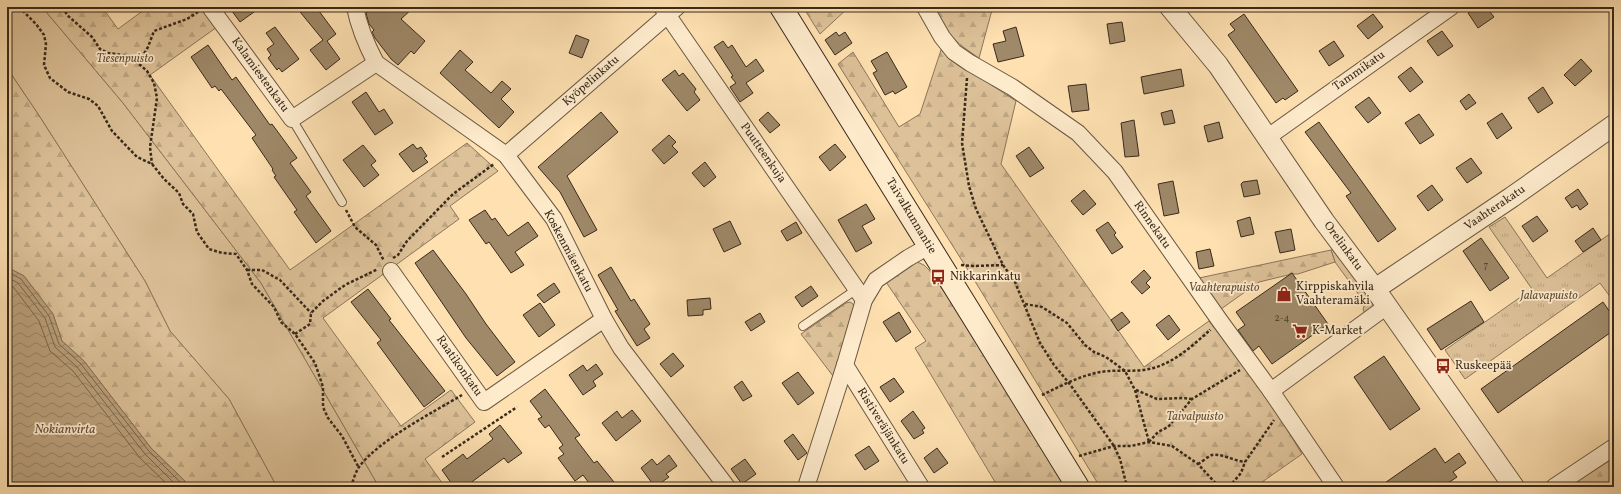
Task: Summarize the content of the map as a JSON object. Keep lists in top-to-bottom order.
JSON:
{
  "streets": {
    "main road": ["Taivalkunnantie"],
    "street": [
      "Tammikatu",
      "Kalamiestenkatu",
      "Kyöpelinkatu",
      "Puutteenkuja",
      "Vaahterakatu",
      "Rinnekatu",
      "Orelinkatu",
      "Koskenmäenkatu",
      "Raatikonkatu",
      "Ristiveräjänkatu"
    ]
  },
  "crossings": [
    ["Tammikatu", "Orelinkatu"],
    ["Kalamiestenkatu", "Koskenmäenkatu"],
    ["Kyöpelinkatu", "Puutteenkuja"],
    ["Kyöpelinkatu", "Koskenmäenkatu"],
    ["Vaahterakatu", "Orelinkatu"],
    ["Koskenmäenkatu", "Raatikonkatu"]
  ],
  "water": ["Nokianvirta"],
  "parks": [
    "Tiesenpuisto",
    "Vaahterapuisto",
    "Jalavapuisto",
    "Taivalpuisto"
  ],
  "places": {
    "bus stop": ["Nikkarinkatu", "Ruskeepää"],
    "shop": ["Kirppiskahvila Vaahteramäki"],
    "supermarket": ["K-Market"]
  },
  "house_numbers": ["7", "2-4"]
}
